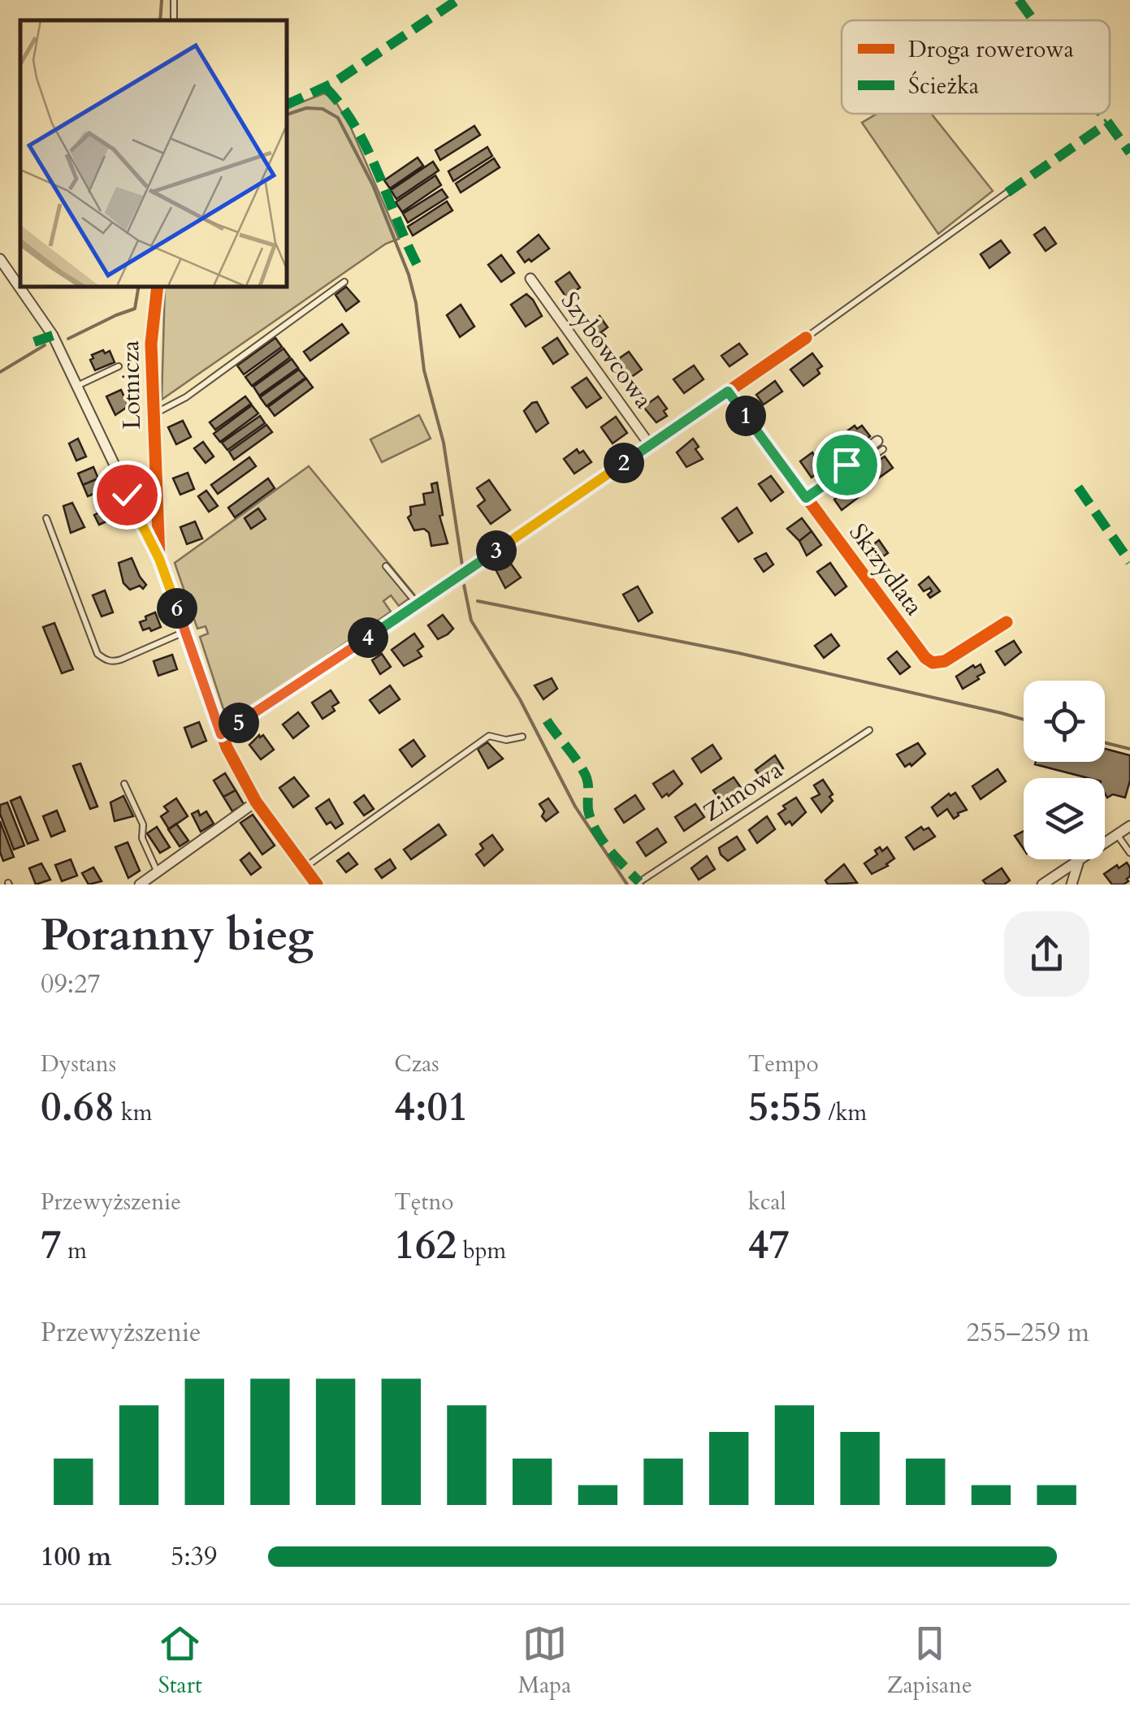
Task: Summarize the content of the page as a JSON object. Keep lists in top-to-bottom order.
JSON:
{
  "streets": {
    "street": ["Szybowcowa", "Lotnicza", "Skrzydlata"],
    "lane": ["Zimowa"]
  },
  "legend": ["Droga rowerowa", "Ścieżka"],
  "page": {
    "pins": [
      "1",
      "2",
      "3",
      "6",
      "4",
      "5"
    ],
    "heading": ["Poranny bieg", "09:27"],
    "stats": [
      ["Dystans", "0.68 km"],
      ["Czas", "4:01"],
      ["Tempo", "5:55 /km"],
      ["Przewyższenie", "7 m"],
      ["Tętno", "162 bpm"],
      ["kcal", "47"]
    ],
    "chart": ["Przewyższenie", "255–259 m"],
    "list": [
      {
        "name": "100 m",
        "note": "5:39"
      }
    ],
    "tabs": ["Start", "Mapa", "Zapisane"]
  }
}
